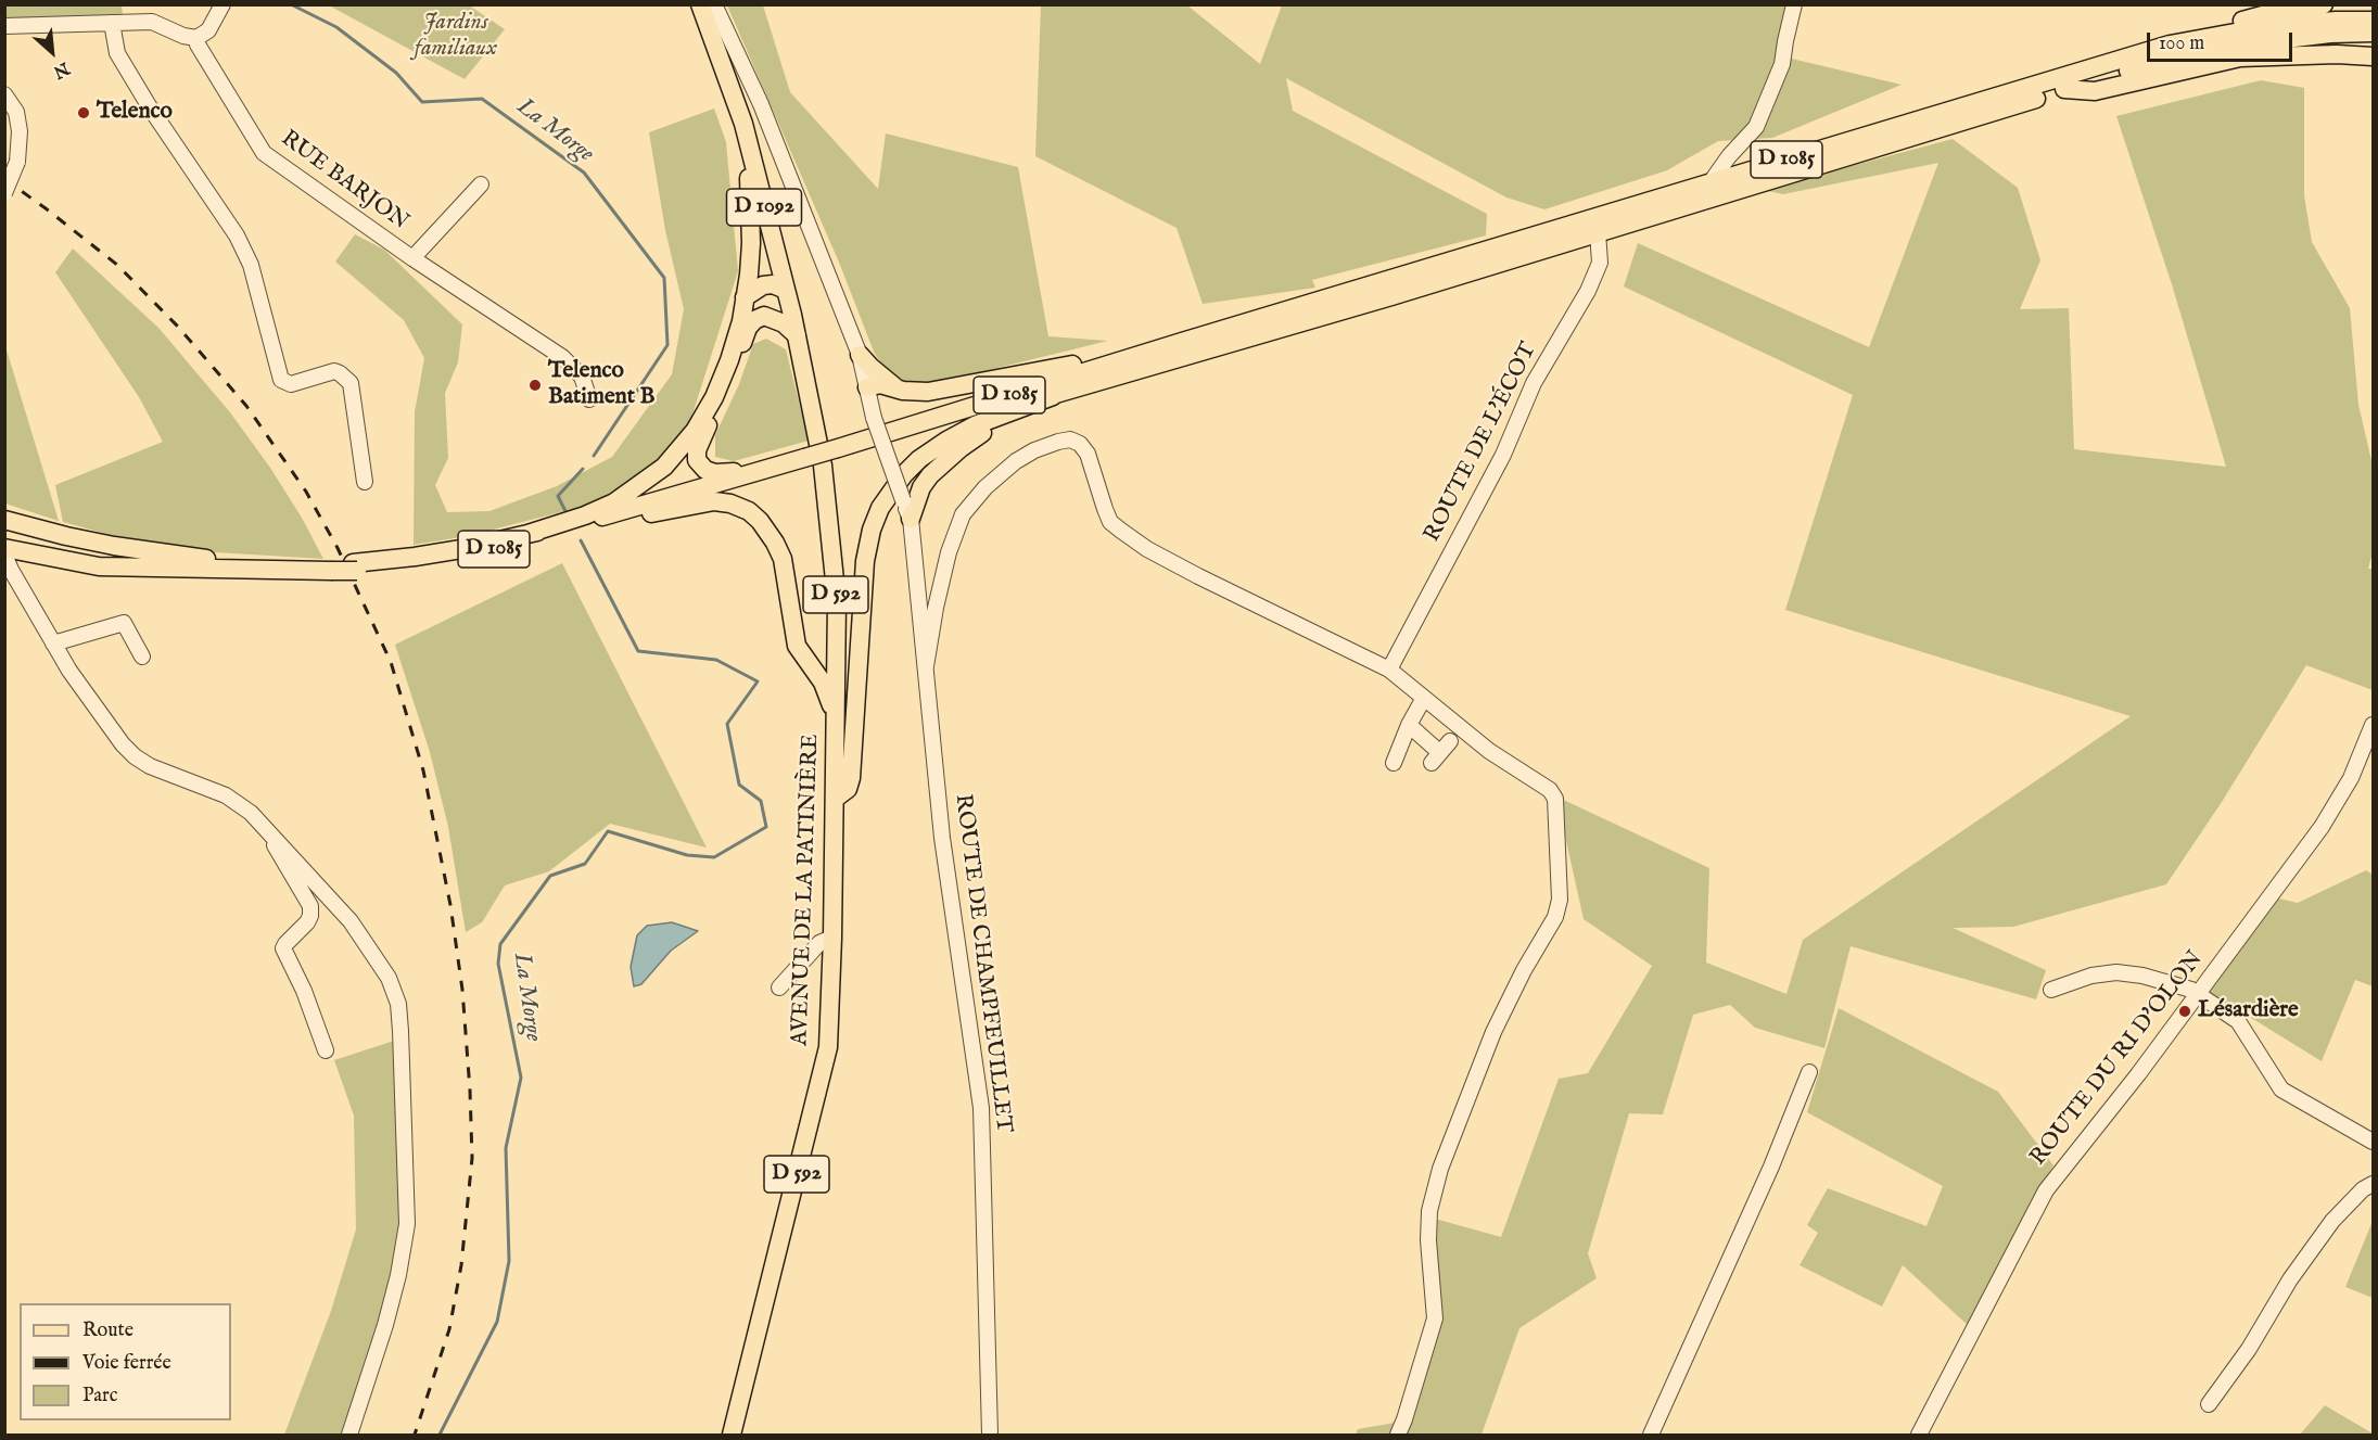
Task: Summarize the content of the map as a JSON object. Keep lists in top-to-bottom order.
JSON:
{
  "streets": {
    "main road": [
      "D 1085",
      "D 1092",
      "D 592",
      "AVENUE DE LA PATINIÈRE"
    ],
    "street": [
      "RUE BARJON",
      "ROUTE DE L'ÉCOT",
      "ROUTE DE CHAMPFEUILLET",
      "ROUTE DU RI D'OLON"
    ]
  },
  "crossings": [
    ["D 1085", "D 1092"],
    ["D 1085", "ROUTE DE L'ÉCOT"],
    ["D 1085", "D 592"],
    ["D 1092", "D 592"],
    ["D 592", "AVENUE DE LA PATINIÈRE"]
  ],
  "water": ["La Morge"],
  "parks": ["Jardins familiaux"],
  "places": ["Telenco", "Telenco Batiment B", "Lésardière"],
  "legend": ["Route", "Voie ferrée", "Parc"],
  "scale_bar": "100 m",
  "north": "bottom right"
}
